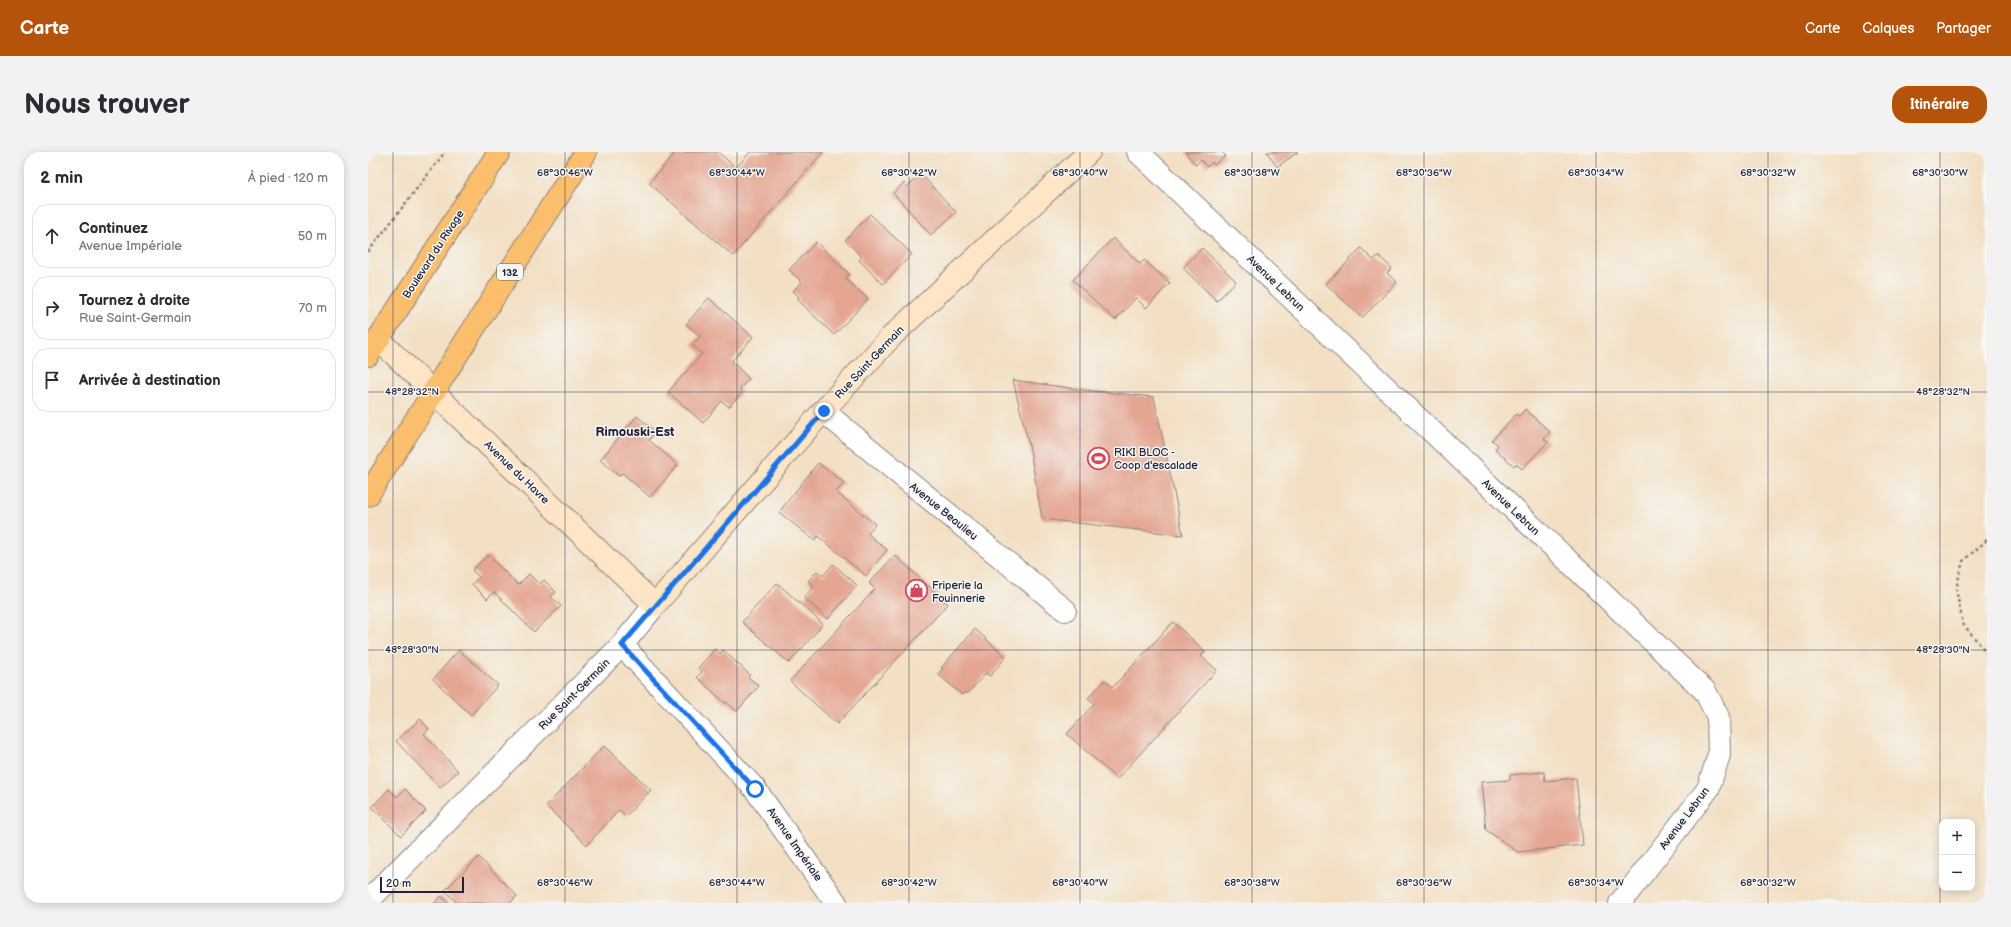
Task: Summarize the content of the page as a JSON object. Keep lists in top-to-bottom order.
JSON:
{
  "streets": {
    "main road": ["Boulevard du Rivage", "132"],
    "street": [
      "Avenue Lebrun",
      "Rue Saint-Germain",
      "Avenue du Havre",
      "Avenue Beaulieu",
      "Avenue Impériale"
    ]
  },
  "crossings": [
    ["Boulevard du Rivage", "Avenue du Havre"],
    ["132", "Avenue du Havre"],
    ["Rue Saint-Germain", "Avenue du Havre"],
    ["Rue Saint-Germain", "Avenue Beaulieu"],
    ["Rue Saint-Germain", "Avenue Impériale"]
  ],
  "districts": ["Rimouski-Est"],
  "places": {
    "sports": ["RIKI BLOC - Coop d'escalade"],
    "shop": ["Friperie la Fouinnerie"]
  },
  "scale_bar": "20 m",
  "page": {
    "header": "Carte",
    "nav": ["Carte", "Calques", "Partager"],
    "buttons": "Itinéraire",
    "title": "Nous trouver",
    "heading": ["2 min", "À pied · 120 m"],
    "list": [
      ["Continuez", "Avenue Impériale", "50 m"],
      ["Tournez à droite", "Rue Saint-Germain", "70 m"],
      "Arrivée à destination"
    ],
    "map_buttons": ["+", "−"],
    "scale": "20 m"
  },
  "coordinates": [
    "68°30'46\"W",
    "68°30'44\"W",
    "68°30'42\"W",
    "68°30'40\"W",
    "68°30'38\"W",
    "68°30'36\"W",
    "68°30'34\"W",
    "68°30'32\"W",
    "68°30'30\"W",
    "48°28'32\"N",
    "48°28'30\"N"
  ]
}
